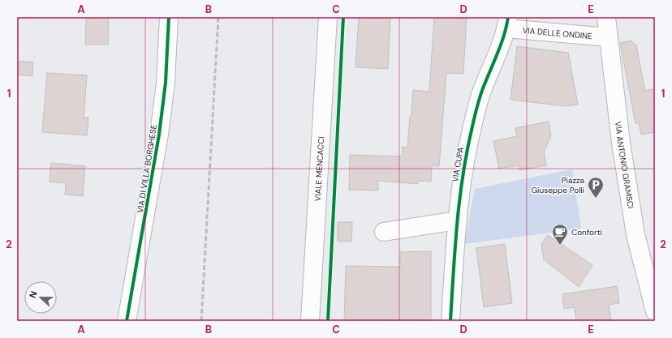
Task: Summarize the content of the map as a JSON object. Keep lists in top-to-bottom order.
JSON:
{
  "streets": {
    "street": [
      "VIA DELLE ONDINE",
      "VIA CUPA",
      "VIA ANTONIO GRAMSCI",
      "VIA DI VILLA BORGHESE",
      "VIALE MENCACCI"
    ]
  },
  "crossings": [
    ["VIA DELLE ONDINE", "VIA CUPA"],
    ["VIA DELLE ONDINE", "VIA ANTONIO GRAMSCI"]
  ],
  "places": {
    "parking": ["Piazza Giuseppe Polli"],
    "cafe": ["Conforti"]
  },
  "north": "left",
  "grid": {
    "columns": [
      "A",
      "B",
      "C",
      "D",
      "E"
    ],
    "rows": ["1", "2"]
  }
}
